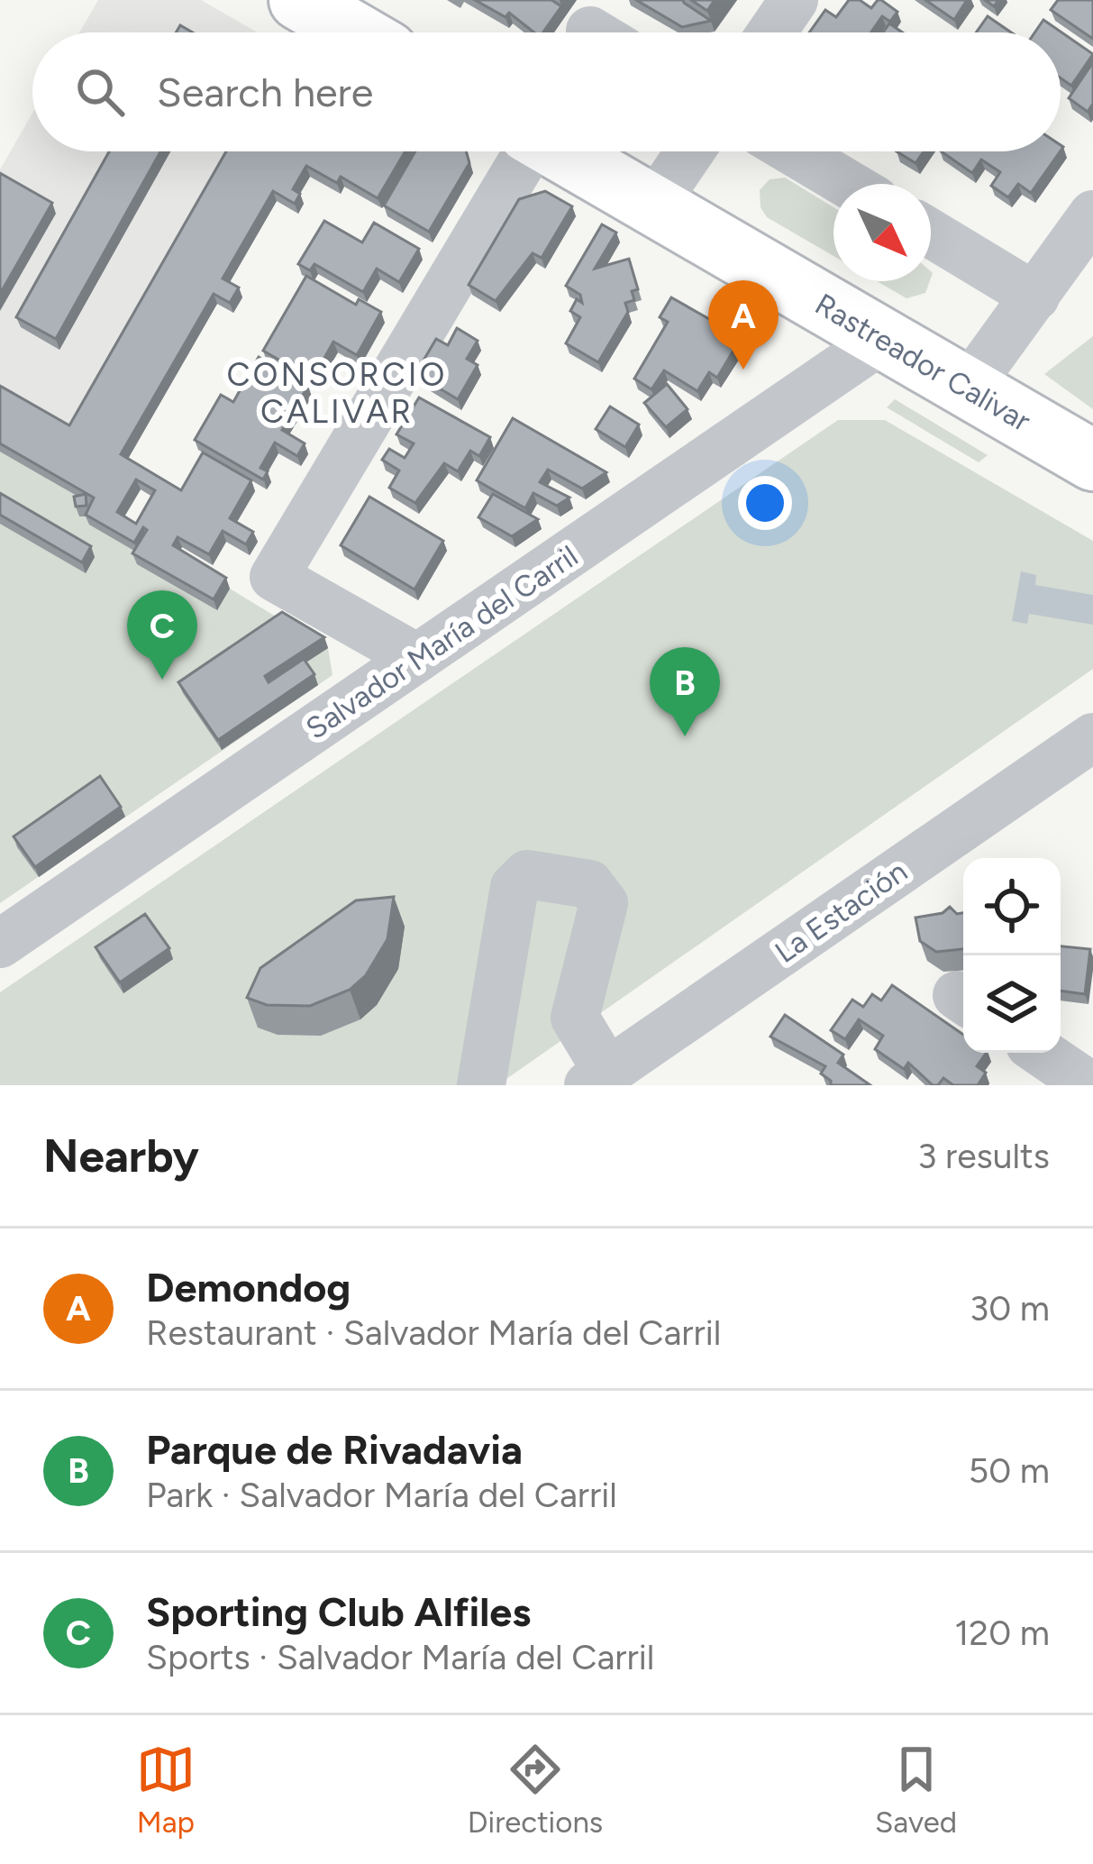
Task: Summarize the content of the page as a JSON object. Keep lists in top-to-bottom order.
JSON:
{
  "streets": {
    "main road": ["Rastreador Calivar"],
    "street": ["Salvador María del Carril", "La Estación"]
  },
  "crossings": [
    ["Rastreador Calivar", "Salvador María del Carril"]
  ],
  "districts": ["CONSORCIO CALIVAR"],
  "north": "bottom right",
  "page": {
    "search": "Search here",
    "pins": ["A", "C", "B"],
    "heading": ["Nearby", "3 results"],
    "list": [
      {
        "mark": "A",
        "name": "Demondog",
        "note": "Restaurant · Salvador María del Carril",
        "value": "30 m"
      },
      {
        "mark": "B",
        "name": "Parque de Rivadavia",
        "note": "Park · Salvador María del Carril",
        "value": "50 m"
      },
      {
        "mark": "C",
        "name": "Sporting Club Alfiles",
        "note": "Sports · Salvador María del Carril",
        "value": "120 m"
      }
    ],
    "nav": ["Map", "Directions", "Saved"]
  }
}
